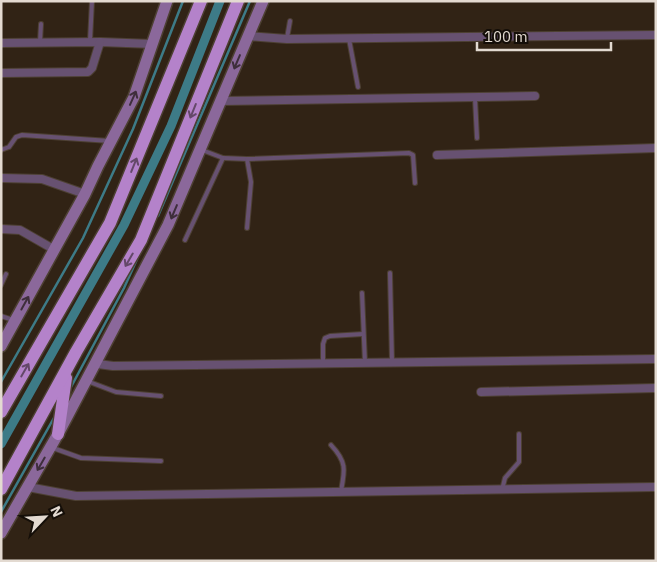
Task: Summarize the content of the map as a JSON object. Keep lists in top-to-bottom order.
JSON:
{
  "scale_bar": "100 m",
  "north": "top right"
}
